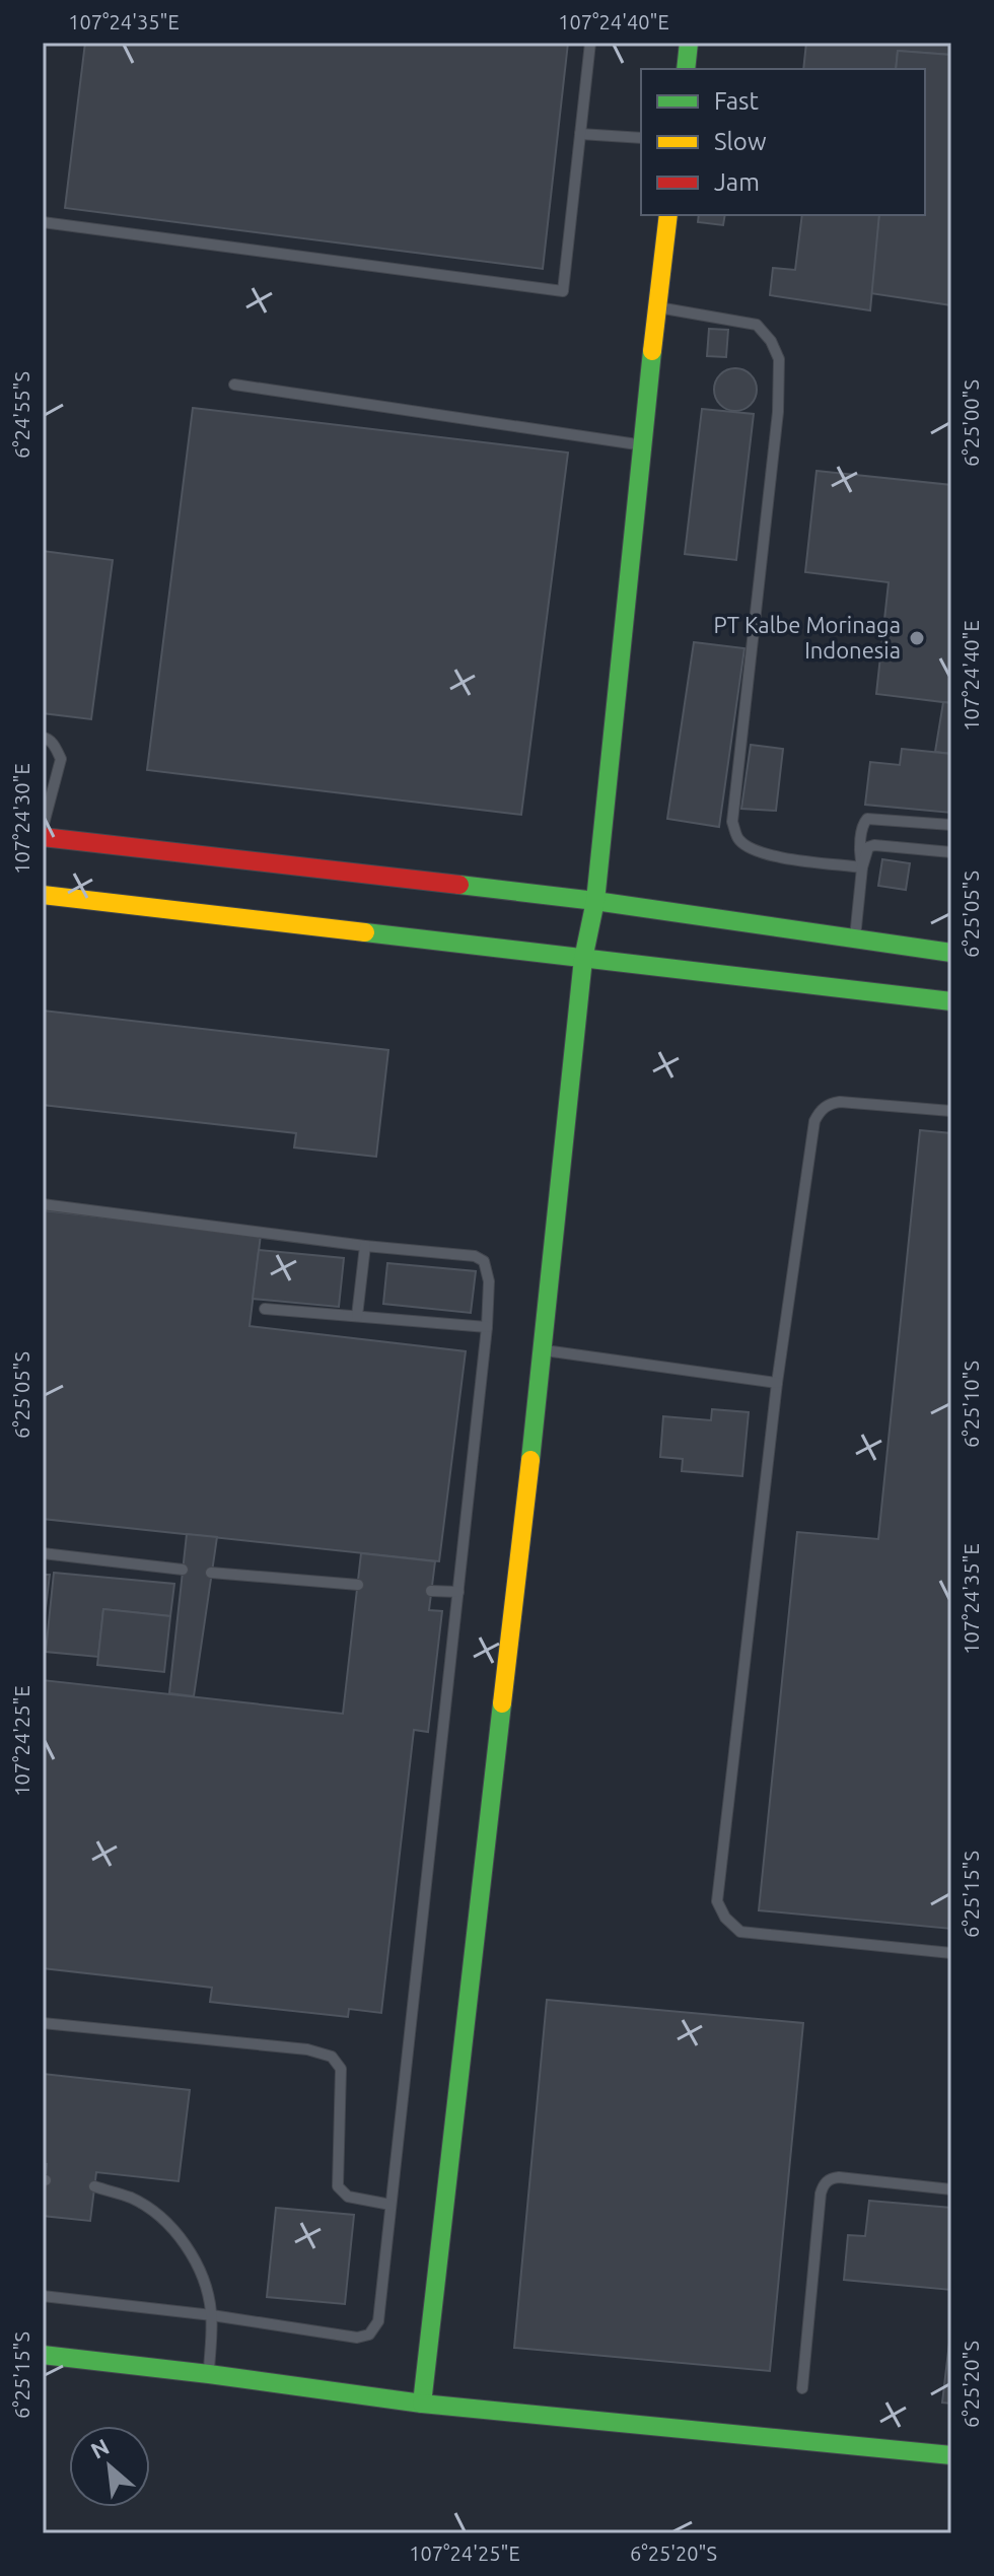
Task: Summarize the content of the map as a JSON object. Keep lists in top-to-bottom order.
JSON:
{
  "places": ["PT Kalbe Morinaga Indonesia"],
  "legend": ["Fast", "Slow", "Jam"],
  "north": "top left",
  "coordinates": [
    "107°24'35\"E",
    "107°24'40\"E",
    "6°24'55\"S",
    "6°25'00\"S",
    "107°24'30\"E",
    "6°25'05\"S",
    "6°25'10\"S",
    "107°24'25\"E",
    "6°25'15\"S",
    "6°25'20\"S"
  ]
}
